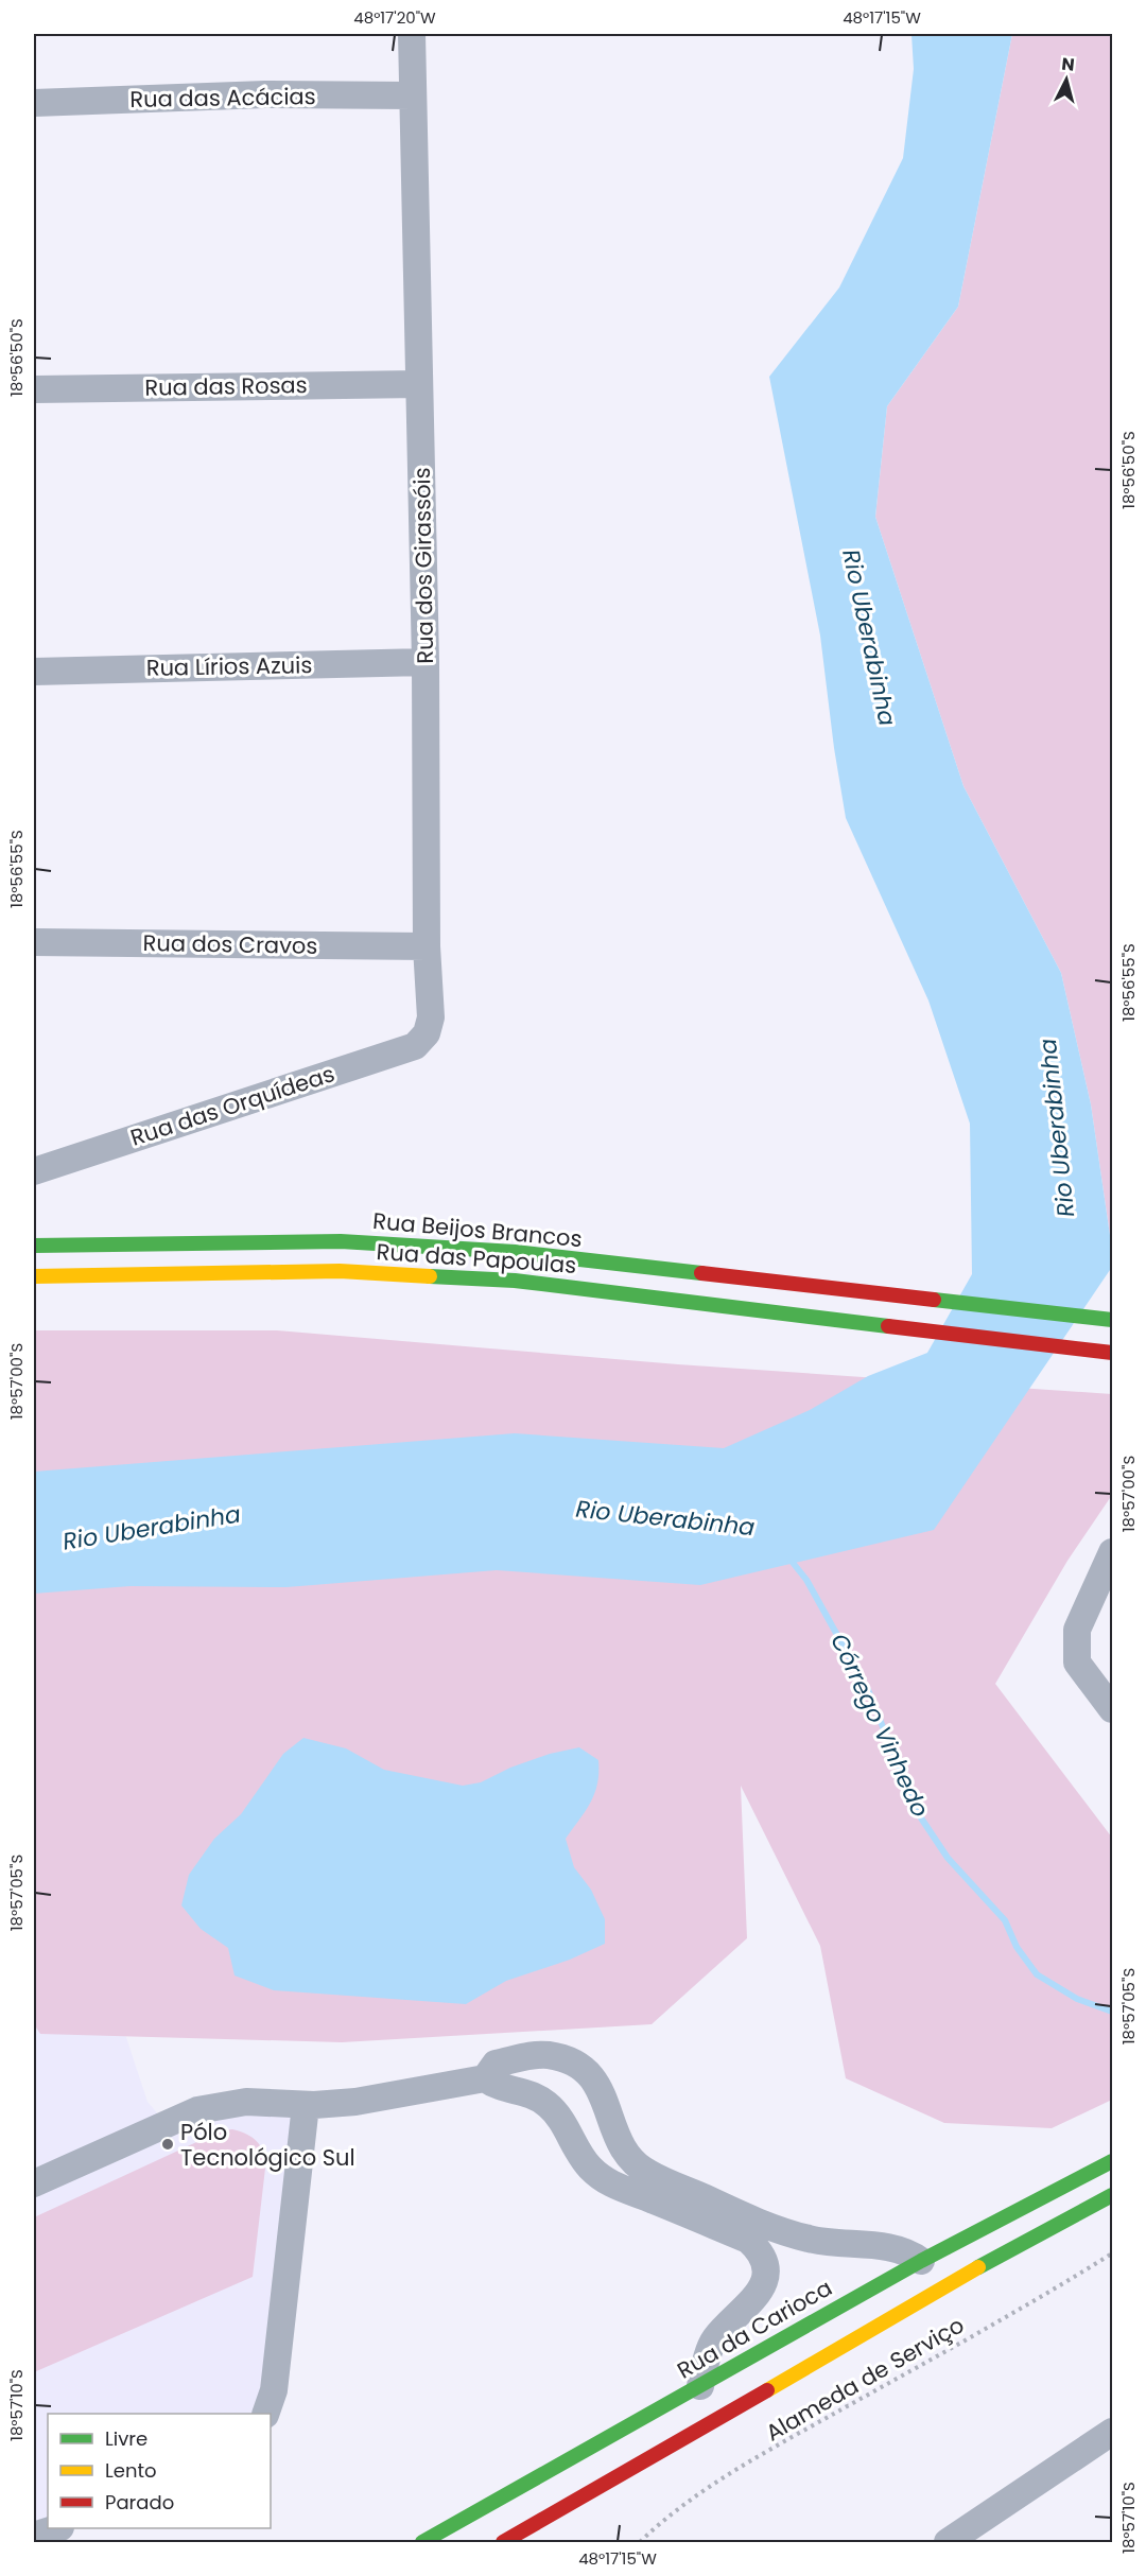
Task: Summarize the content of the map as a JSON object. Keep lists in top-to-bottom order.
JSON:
{
  "streets": {
    "main road": ["Rua Beijos Brancos", "Rua das Papoulas", "Rua da Carioca"],
    "street": [
      "Rua das Acácias",
      "Rua das Rosas",
      "Rua dos Girassóis",
      "Rua Lírios Azuis",
      "Rua dos Cravos",
      "Rua das Orquídeas"
    ],
    "path": ["Alameda de Serviço"]
  },
  "crossings": [
    ["Rua das Acácias", "Rua dos Girassóis"],
    ["Rua das Rosas", "Rua dos Girassóis"],
    ["Rua dos Girassóis", "Rua Lírios Azuis"],
    ["Rua dos Girassóis", "Rua dos Cravos"],
    ["Rua dos Girassóis", "Rua das Orquídeas"]
  ],
  "water": ["Rio Uberabinha", "Córrego Vinhedo"],
  "places": ["Pólo Tecnológico Sul"],
  "legend": ["Livre", "Lento", "Parado"],
  "north": "top",
  "coordinates": [
    "48°17'20\"W",
    "48°17'15\"W",
    "18°56'50\"S",
    "18°56'55\"S",
    "18°57'00\"S",
    "18°57'05\"S",
    "18°57'10\"S"
  ]
}
